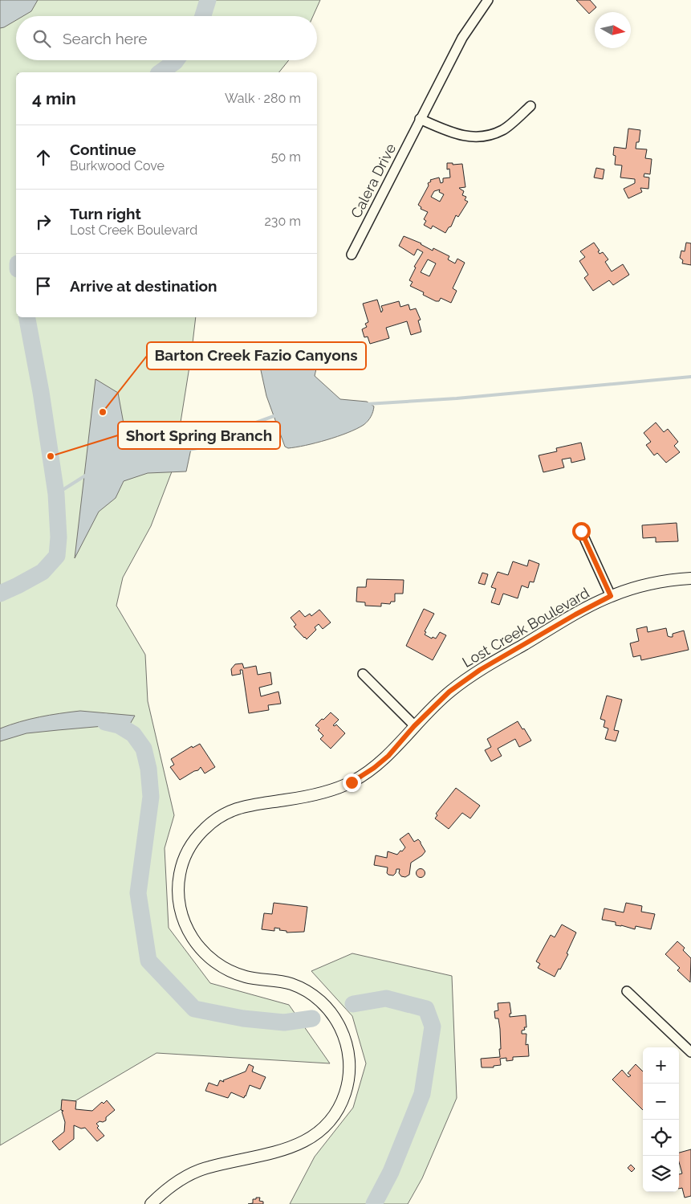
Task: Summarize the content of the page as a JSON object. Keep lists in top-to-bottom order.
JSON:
{
  "streets": {
    "street": ["Calera Drive", "Lost Creek Boulevard"]
  },
  "places": ["Barton Creek Fazio Canyons", "Short Spring Branch"],
  "north": "right",
  "page": {
    "search": "Search here",
    "heading": ["4 min", "Walk · 280 m"],
    "list": [
      ["Continue", "Burkwood Cove", "50 m"],
      ["Turn right", "Lost Creek Boulevard", "230 m"],
      "Arrive at destination"
    ],
    "map_buttons": ["+", "−"]
  }
}
